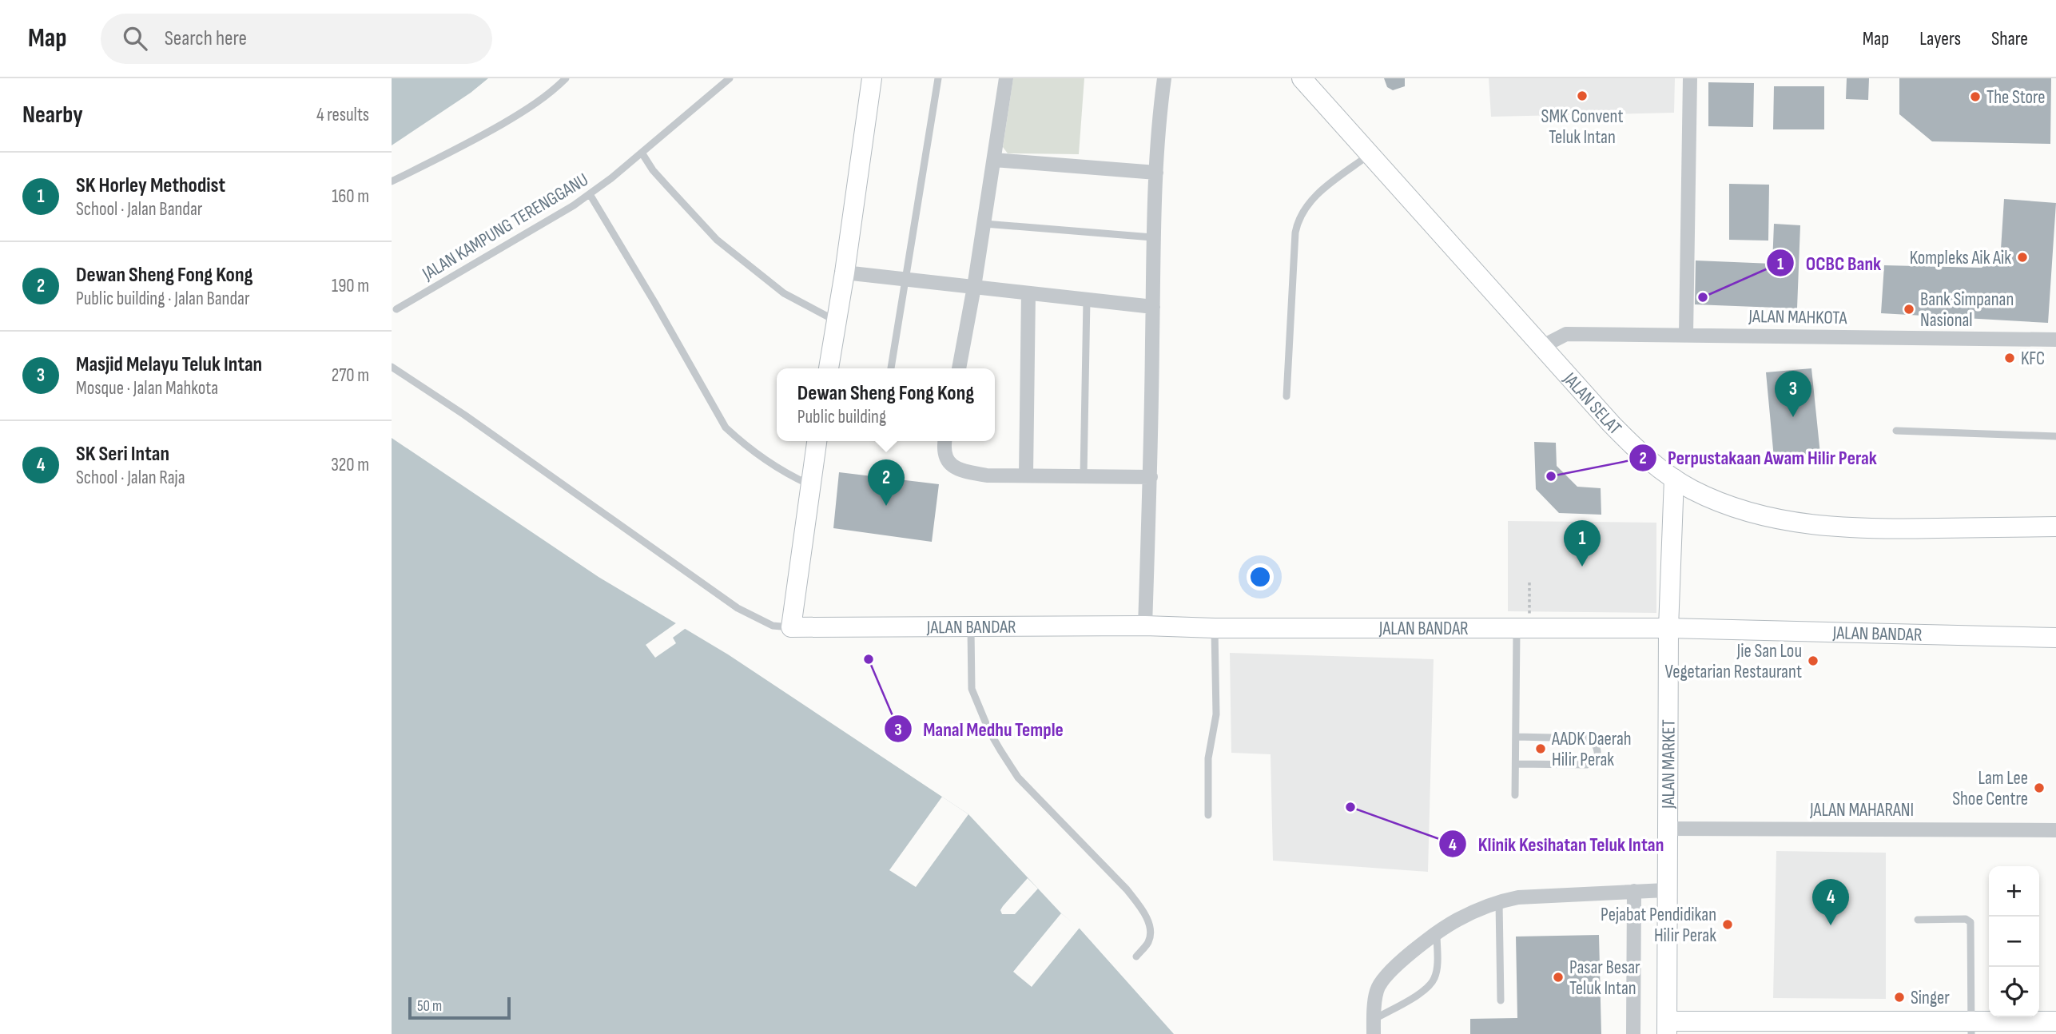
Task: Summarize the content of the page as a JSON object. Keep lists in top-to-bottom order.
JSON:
{
  "streets": {
    "street": [
      "JALAN MAHKOTA",
      "JALAN SELAT",
      "JALAN BANDAR",
      "JALAN MARKET",
      "JALAN MAHARANI"
    ],
    "lane": ["JALAN KAMPUNG TERENGGANU"]
  },
  "crossings": [
    ["JALAN MAHKOTA", "JALAN SELAT"],
    ["JALAN SELAT", "JALAN MARKET"],
    ["JALAN BANDAR", "JALAN MARKET"],
    ["JALAN MARKET", "JALAN MAHARANI"]
  ],
  "places": [
    "SMK Convent Teluk Intan",
    "The Store",
    "Kompleks Aik Aik",
    "OCBC Bank",
    "Bank Simpanan Nasional",
    "KFC",
    "Perpustakaan Awam Hilir Perak",
    "Manal Medhu Temple",
    "Jie San Lou Vegetarian Restaurant",
    "AADK Daerah Hilir Perak",
    "Lam Lee Shoe Centre",
    "Klinik Kesihatan Teluk Intan",
    "Pejabat Pendidikan Hilir Perak",
    "Pasar Besar Teluk Intan",
    "Singer"
  ],
  "scale_bar": "50 m",
  "page": {
    "header": "Map",
    "search": "Search here",
    "nav": ["Map", "Layers", "Share"],
    "heading": ["Nearby", "4 results"],
    "list": [
      {
        "mark": "1",
        "name": "SK Horley Methodist",
        "note": "School · Jalan Bandar",
        "value": "160 m"
      },
      {
        "mark": "2",
        "name": "Dewan Sheng Fong Kong",
        "note": "Public building · Jalan Bandar",
        "value": "190 m"
      },
      {
        "mark": "3",
        "name": "Masjid Melayu Teluk Intan",
        "note": "Mosque · Jalan Mahkota",
        "value": "270 m"
      },
      {
        "mark": "4",
        "name": "SK Seri Intan",
        "note": "School · Jalan Raja",
        "value": "320 m"
      }
    ],
    "popup": ["Dewan Sheng Fong Kong", "Public building"],
    "pins": [
      "3",
      "2",
      "1",
      "4"
    ],
    "map_buttons": ["+", "−"],
    "scale": "50 m"
  }
}
